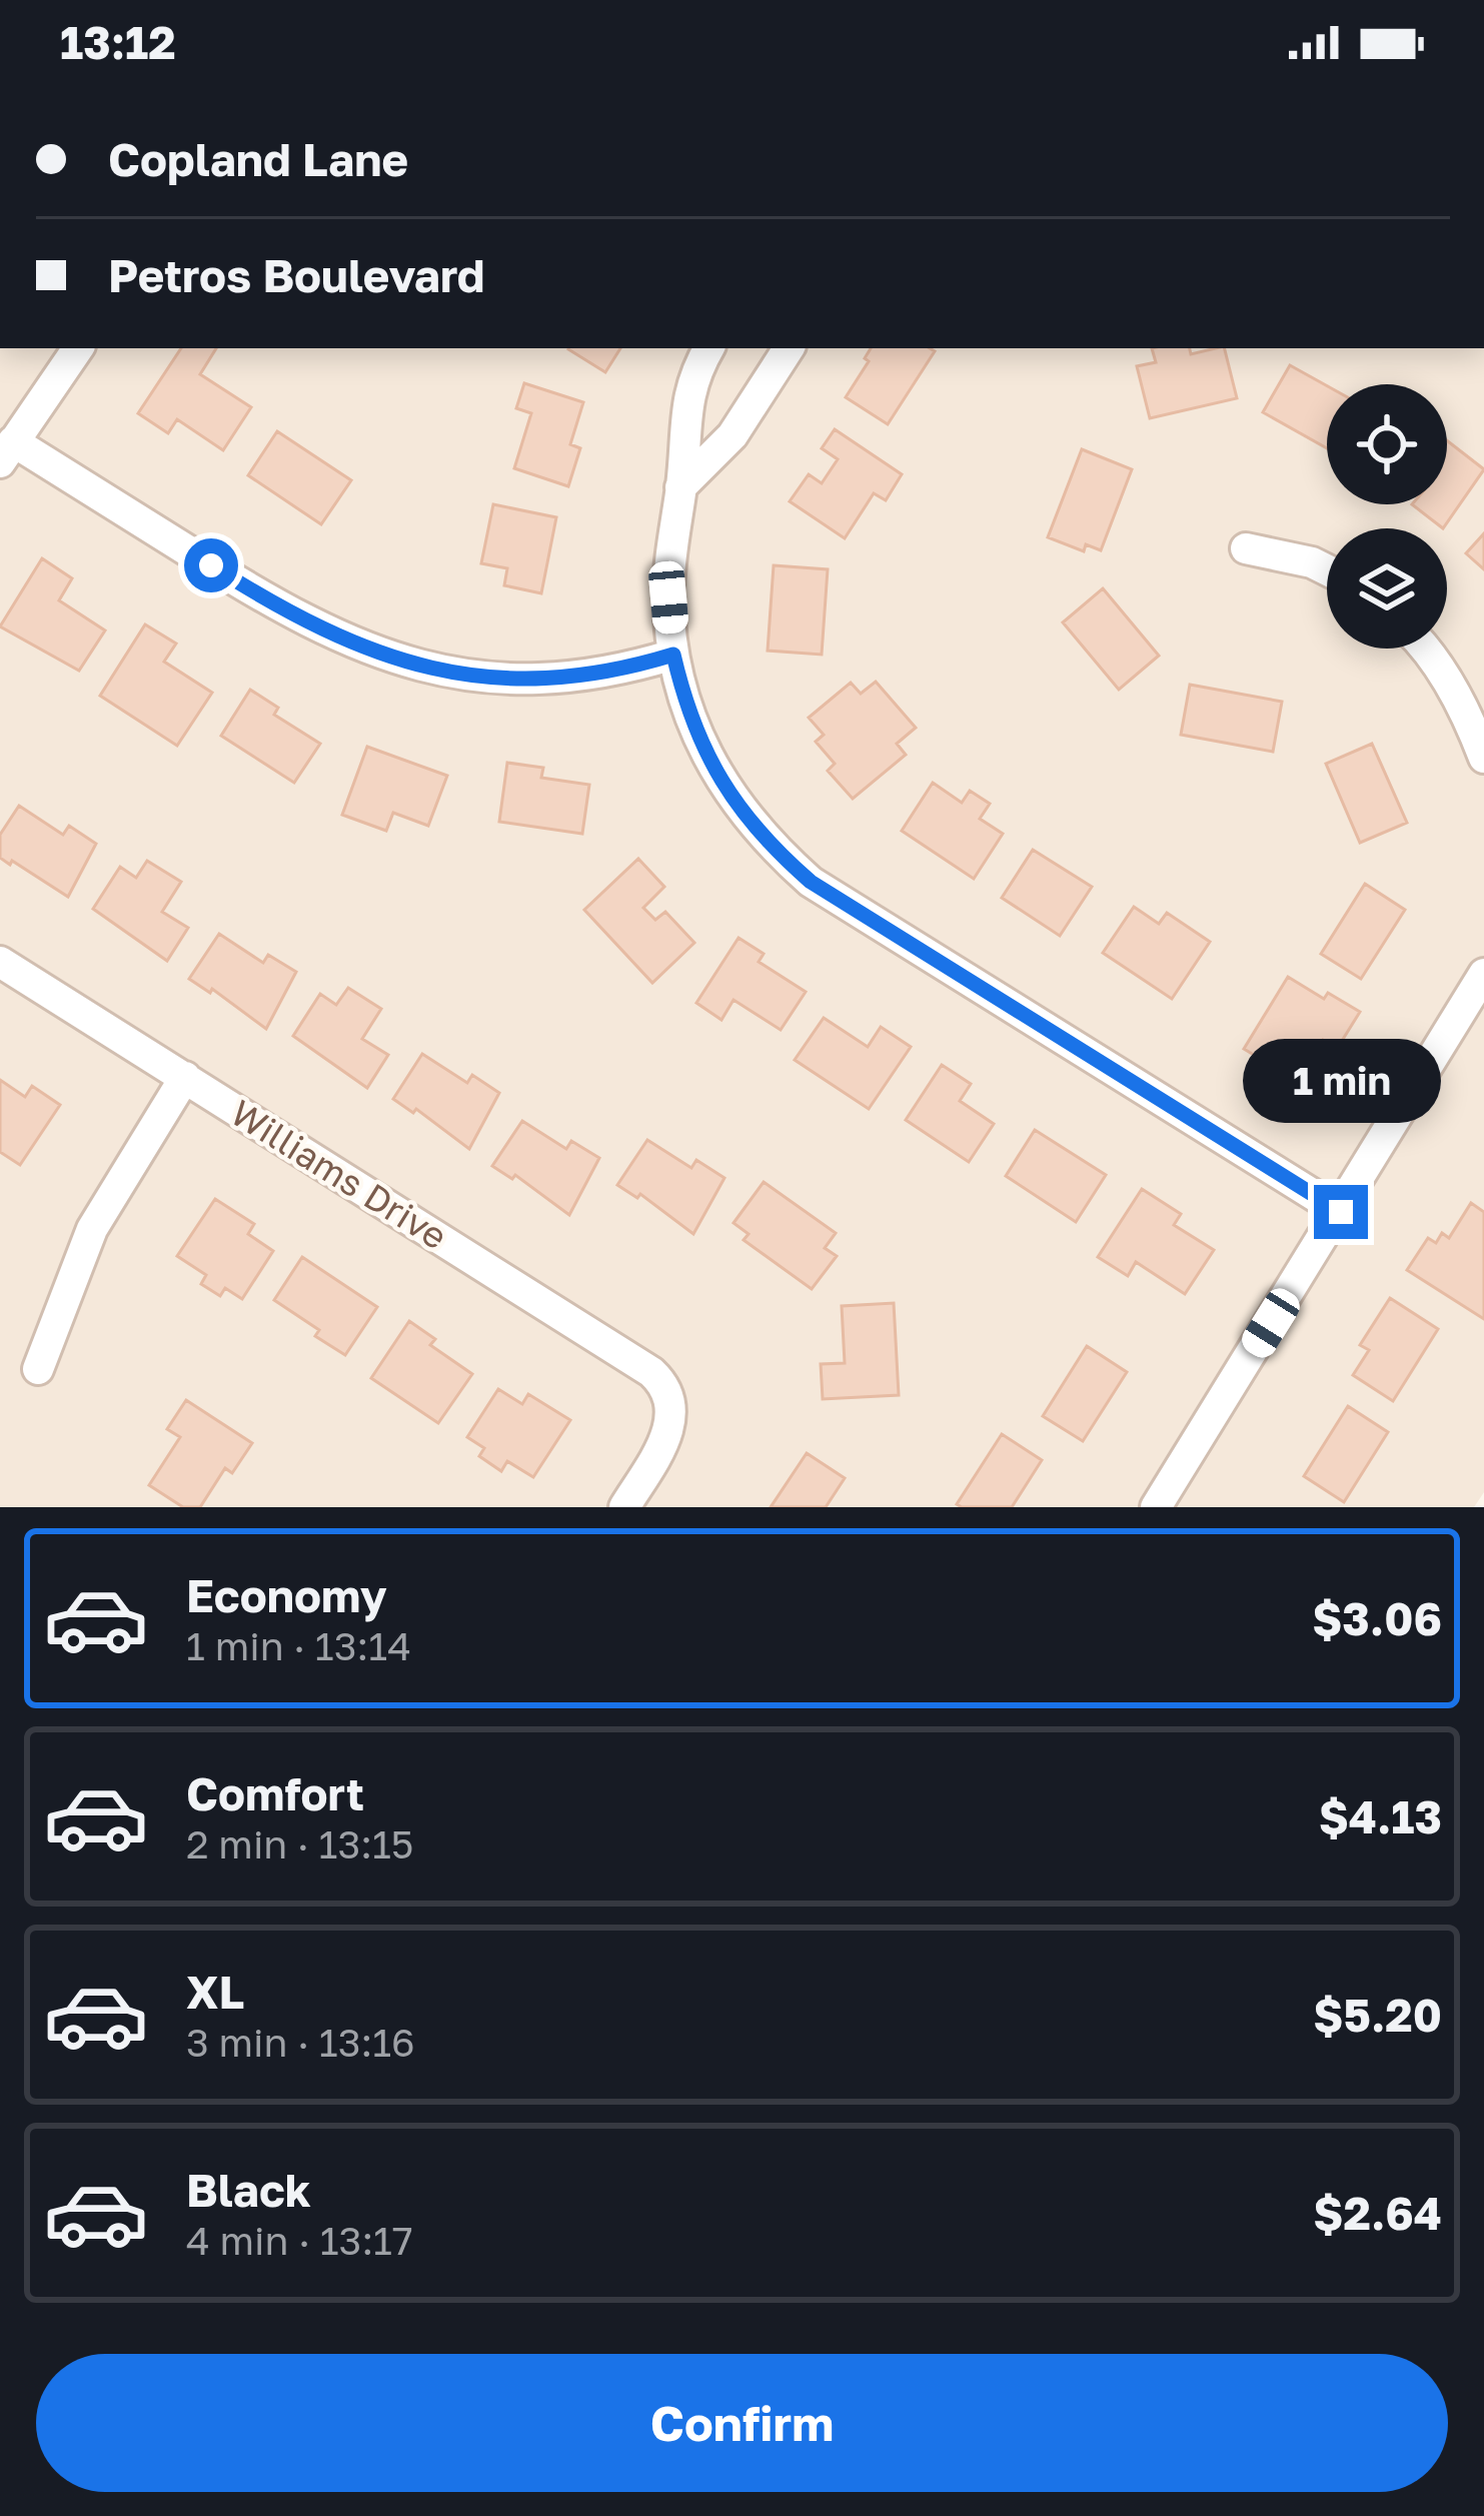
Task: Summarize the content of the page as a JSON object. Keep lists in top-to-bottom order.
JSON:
{
  "streets": {
    "street": ["Williams Drive"]
  },
  "page": {
    "status": "13:12",
    "banner": ["Copland Lane", "Petros Boulevard"],
    "bubble": "1 min",
    "list": [
      {
        "name": "Economy",
        "note": "1 min · 13:14",
        "value": "$3.06"
      },
      {
        "name": "Comfort",
        "note": "2 min · 13:15",
        "value": "$4.13"
      },
      {
        "name": "XL",
        "note": "3 min · 13:16",
        "value": "$5.20"
      },
      {
        "name": "Black",
        "note": "4 min · 13:17",
        "value": "$2.64"
      }
    ],
    "buttons": "Confirm"
  }
}
